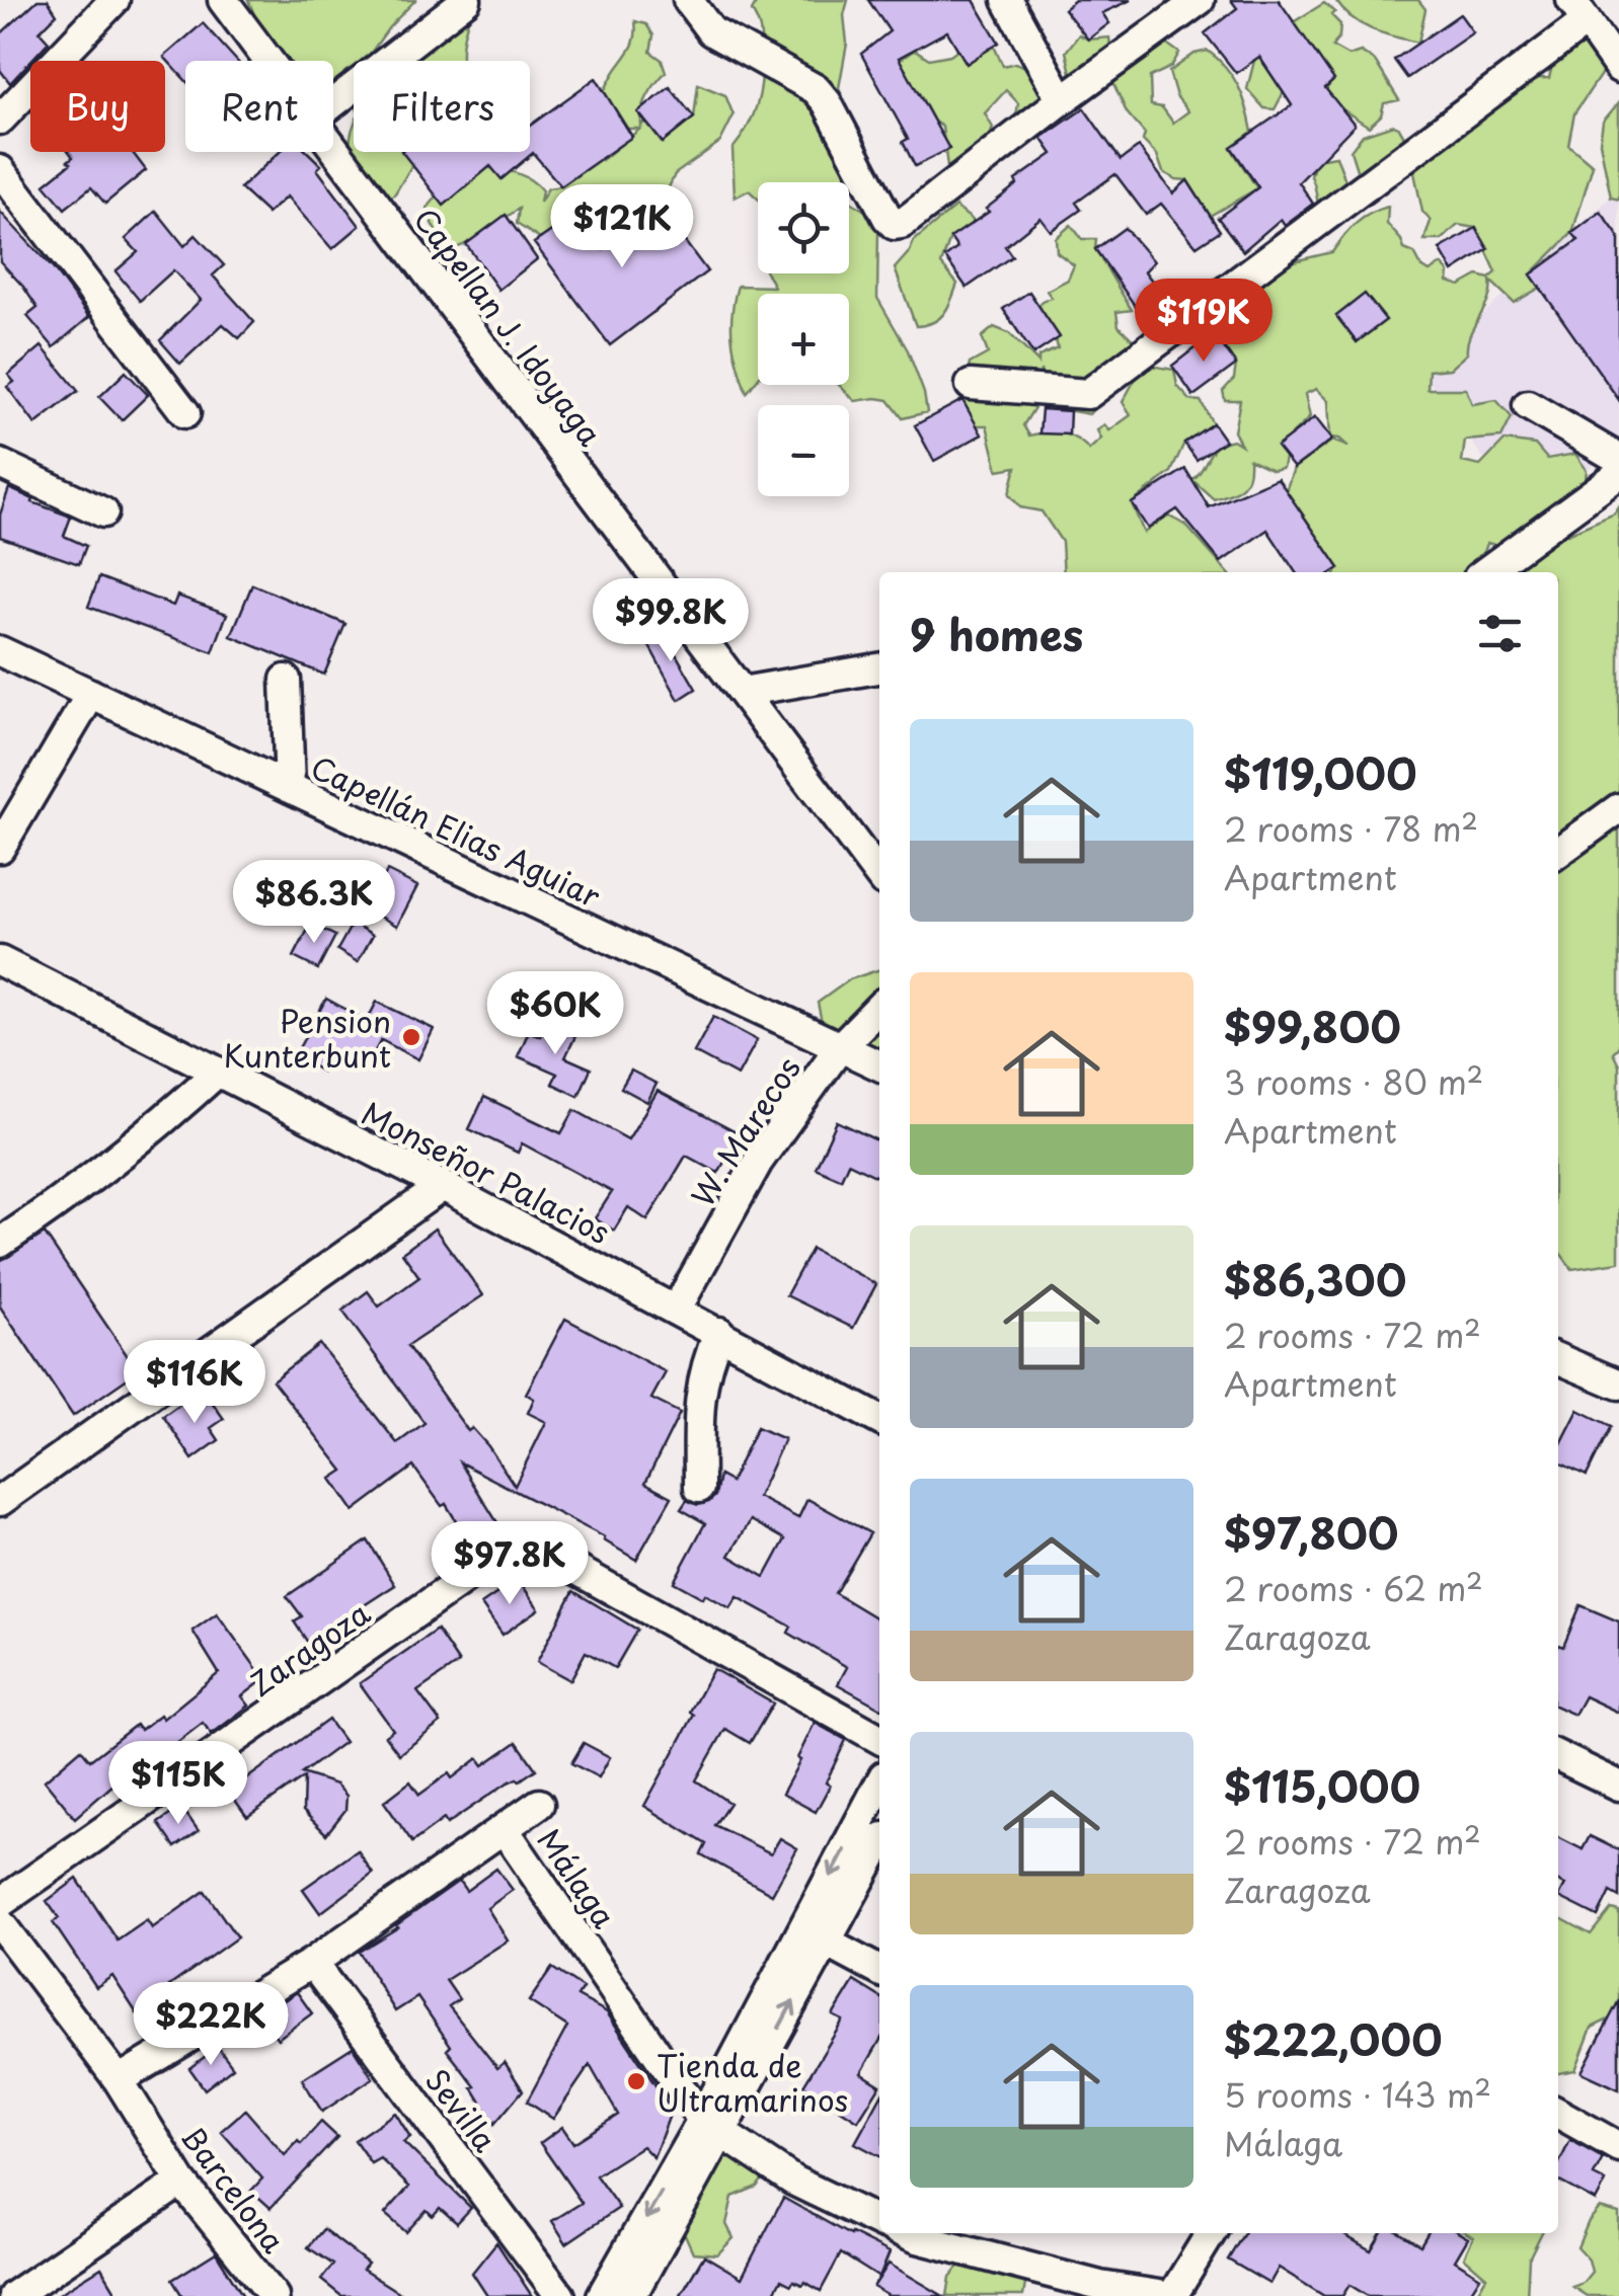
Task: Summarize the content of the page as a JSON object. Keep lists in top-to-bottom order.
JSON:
{
  "streets": {
    "street": [
      "Capellan J. Idoyaga",
      "Capellán Elias Aguiar",
      "W. Marecos",
      "Monseñor Palacios",
      "Zaragoza",
      "Málaga",
      "Sevilla",
      "Barcelona"
    ]
  },
  "crossings": [
    ["Capellán Elias Aguiar", "W. Marecos"],
    ["W. Marecos", "Monseñor Palacios"],
    ["Málaga", "Sevilla"],
    ["Málaga", "Barcelona"]
  ],
  "places": ["Pension Kunterbunt", "Tienda de Ultramarinos"],
  "page": {
    "chip": ["Buy", "Rent", "Filters"],
    "map_buttons": ["+", "−"],
    "price": [
      "$121K",
      "$119K",
      "$99.8K",
      "$86.3K",
      "$60K",
      "$116K",
      "$97.8K",
      "$115K",
      "$222K"
    ],
    "heading": "9 homes",
    "list": [
      {
        "name": "$119,000",
        "note": "2 rooms · 78 m² · Apartment"
      },
      {
        "name": "$99,800",
        "note": "3 rooms · 80 m² · Apartment"
      },
      {
        "name": "$86,300",
        "note": "2 rooms · 72 m² · Apartment"
      },
      {
        "name": "$97,800",
        "note": "2 rooms · 62 m² · Zaragoza"
      },
      {
        "name": "$115,000",
        "note": "2 rooms · 72 m² · Zaragoza"
      },
      {
        "name": "$222,000",
        "note": "5 rooms · 143 m² · Málaga"
      }
    ]
  }
}
